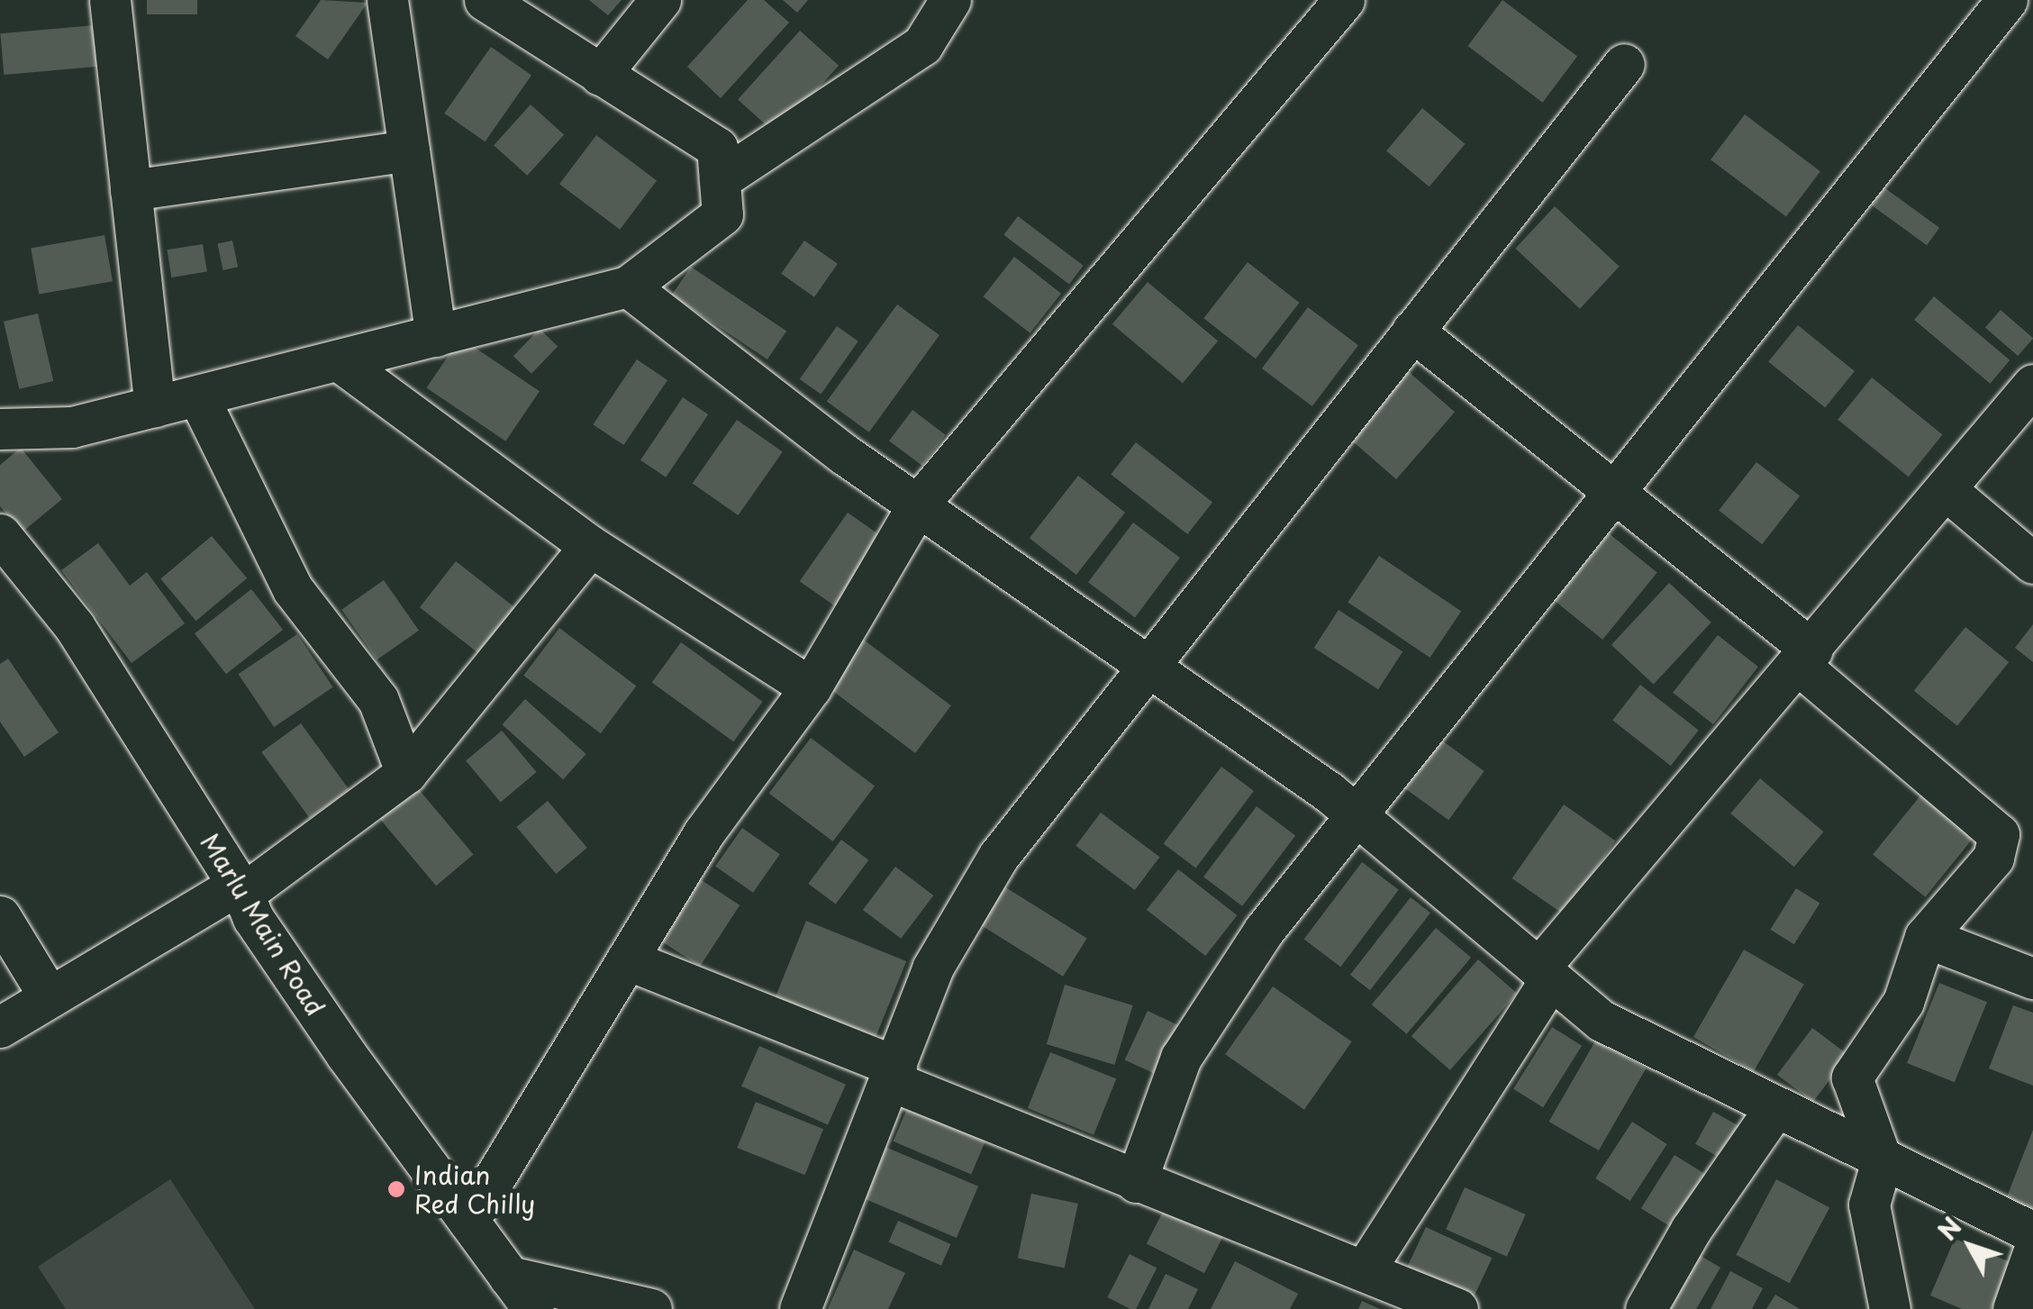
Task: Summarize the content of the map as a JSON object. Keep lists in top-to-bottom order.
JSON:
{
  "streets": {
    "street": ["Marlu Main Road"]
  },
  "places": ["Indian Red Chilly"],
  "north": "top left"
}
